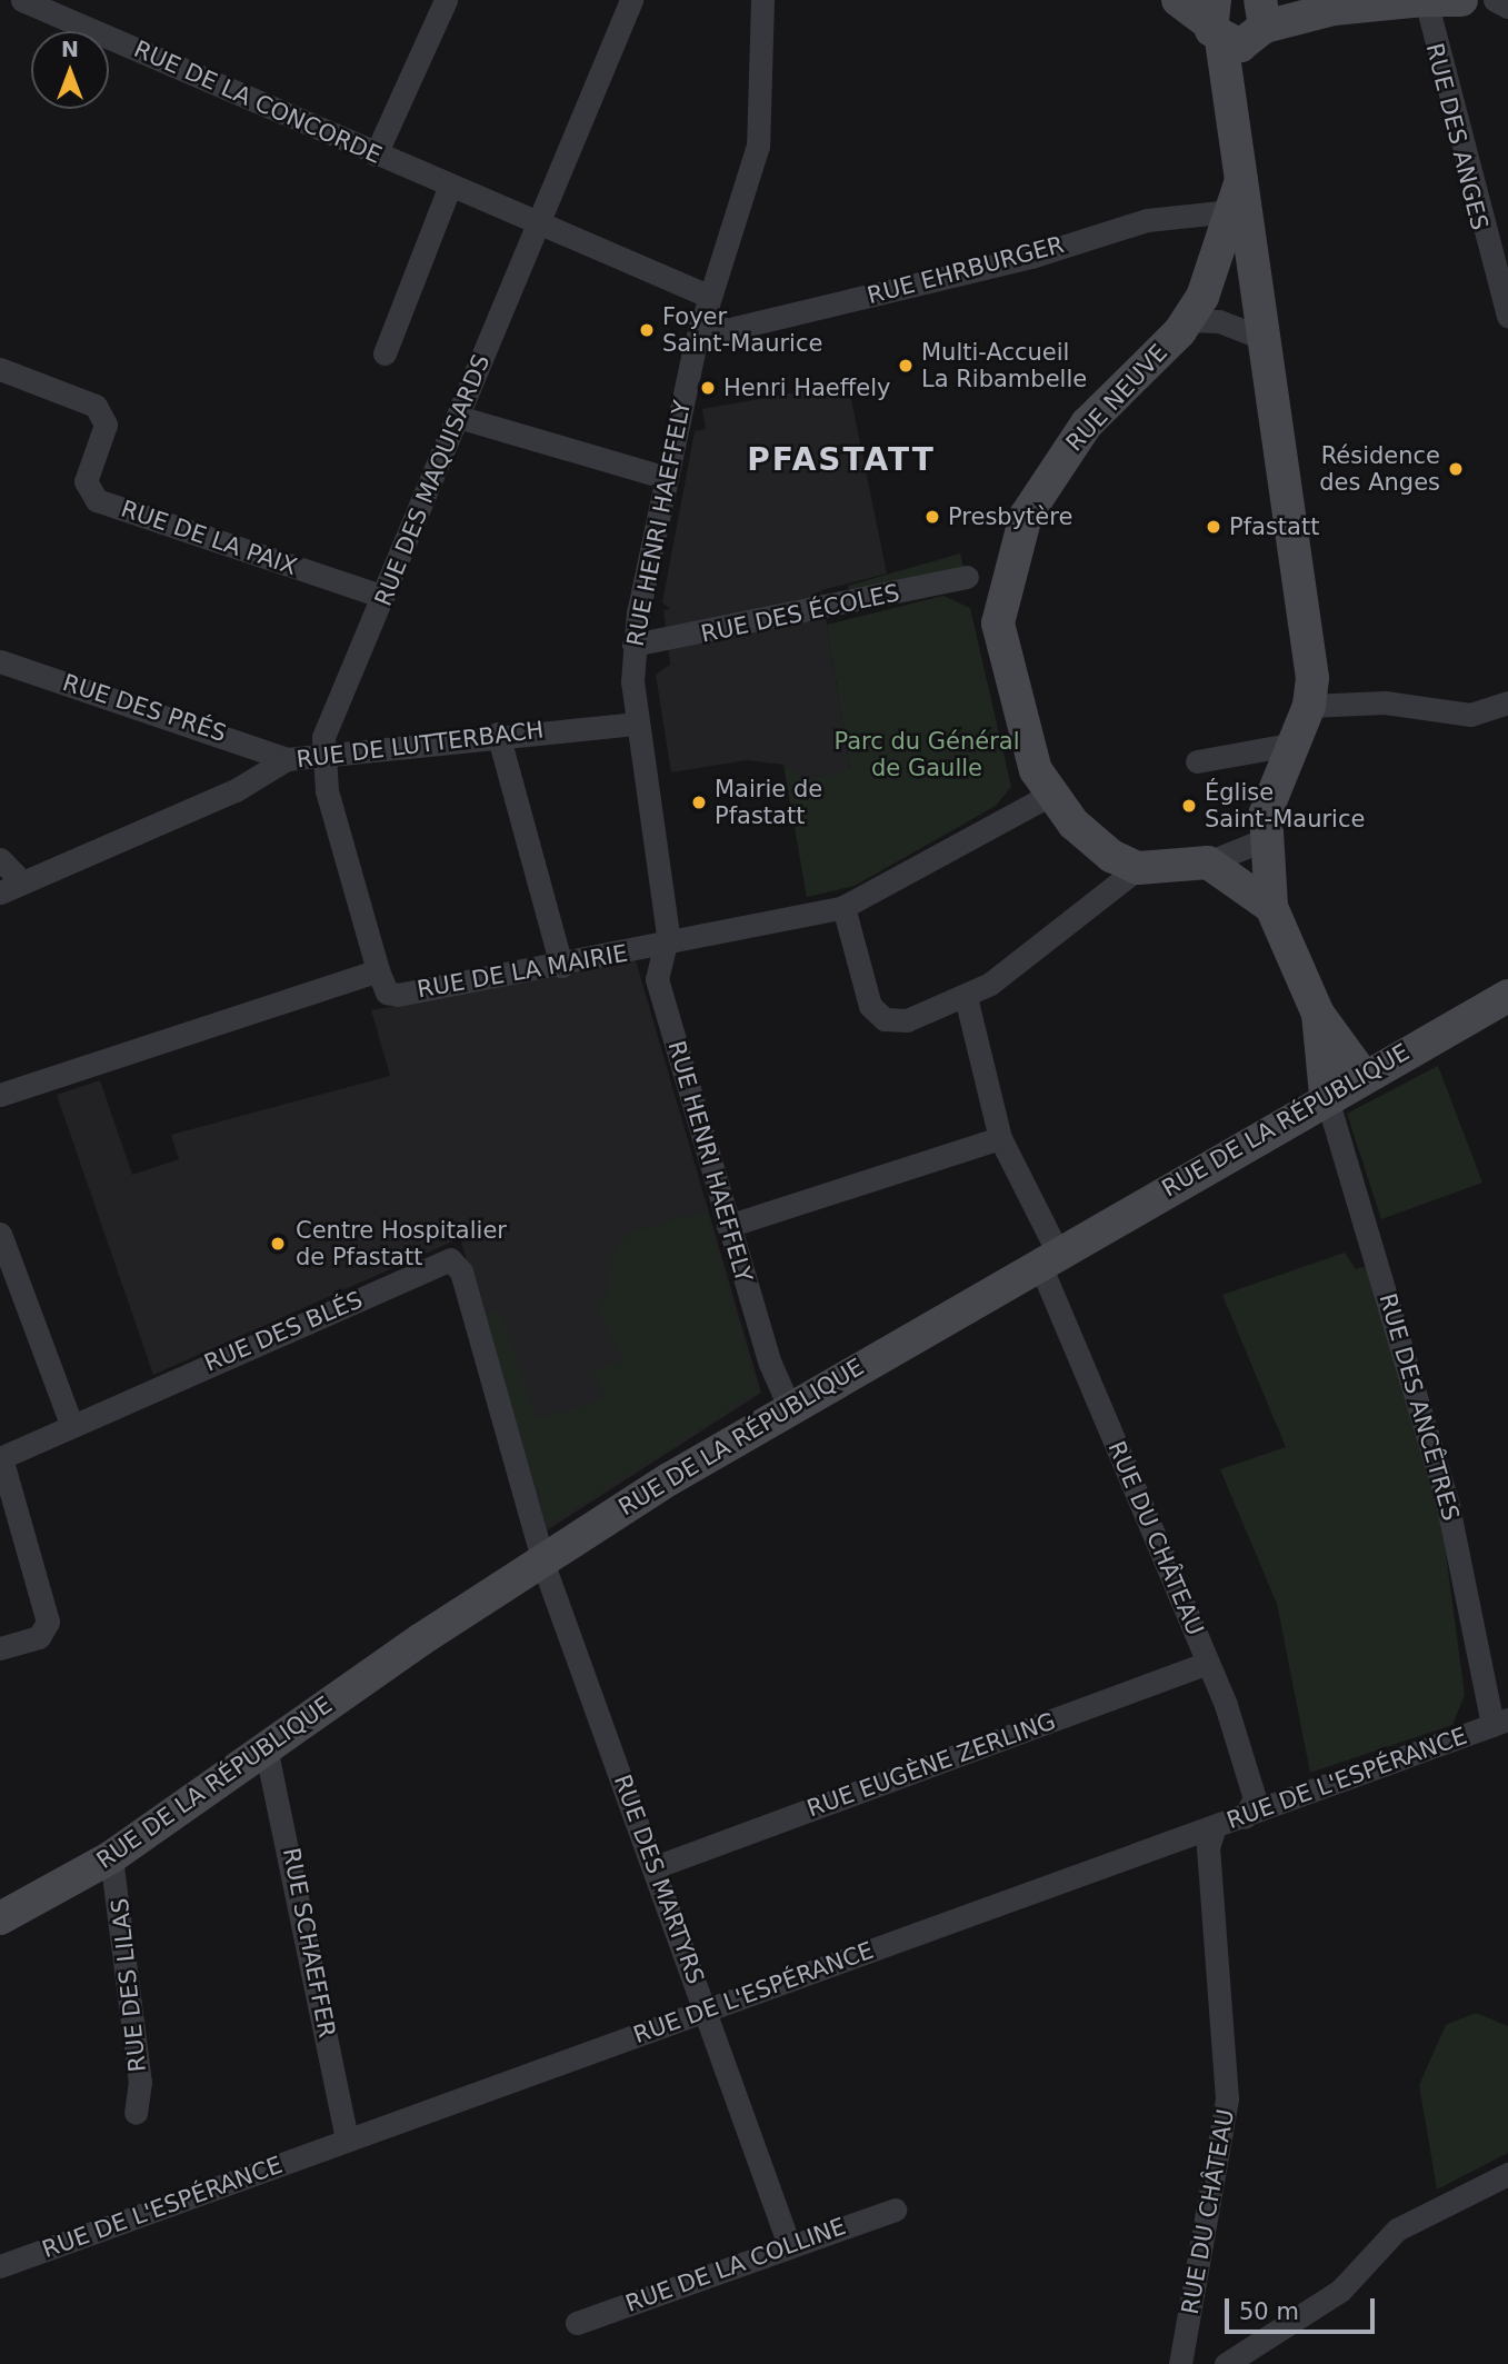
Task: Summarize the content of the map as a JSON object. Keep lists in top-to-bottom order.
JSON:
{
  "streets": {
    "main road": ["RUE NEUVE", "RUE DE LA RÉPUBLIQUE"],
    "street": [
      "RUE DE LA CONCORDE",
      "RUE DES ANGES",
      "RUE EHRBURGER",
      "RUE DES MAQUISARDS",
      "RUE HENRI HAEFFELY",
      "RUE DE LA PAIX",
      "RUE DES ÉCOLES",
      "RUE DES PRÉS",
      "RUE DE LUTTERBACH",
      "RUE DE LA MAIRIE",
      "RUE DES BLÉS",
      "RUE DES ANCÊTRES",
      "RUE DU CHÂTEAU",
      "RUE EUGÈNE ZERLING",
      "RUE DE L'ESPÉRANCE",
      "RUE DES MARTYRS",
      "RUE SCHAEFFER",
      "RUE DES LILAS",
      "RUE DE LA COLLINE"
    ]
  },
  "crossings": [
    ["RUE DE LA CONCORDE", "RUE DES MAQUISARDS"],
    ["RUE DE LA CONCORDE", "RUE HENRI HAEFFELY"],
    ["RUE EHRBURGER", "RUE NEUVE"],
    ["RUE EHRBURGER", "RUE HENRI HAEFFELY"],
    ["RUE NEUVE", "RUE DE LA MAIRIE"],
    ["RUE DES MAQUISARDS", "RUE DE LA PAIX"],
    ["RUE DES MAQUISARDS", "RUE DE LUTTERBACH"],
    ["RUE HENRI HAEFFELY", "RUE DES ÉCOLES"],
    ["RUE HENRI HAEFFELY", "RUE DE LUTTERBACH"],
    ["RUE HENRI HAEFFELY", "RUE DE LA MAIRIE"],
    ["RUE HENRI HAEFFELY", "RUE DE LA RÉPUBLIQUE"],
    ["RUE DES PRÉS", "RUE DE LUTTERBACH"],
    ["RUE DE LA RÉPUBLIQUE", "RUE DES BLÉS"],
    ["RUE DE LA RÉPUBLIQUE", "RUE DES ANCÊTRES"],
    ["RUE DE LA RÉPUBLIQUE", "RUE DU CHÂTEAU"],
    ["RUE DE LA RÉPUBLIQUE", "RUE DES MARTYRS"],
    ["RUE DE LA RÉPUBLIQUE", "RUE SCHAEFFER"],
    ["RUE DE LA RÉPUBLIQUE", "RUE DES LILAS"],
    ["RUE DES BLÉS", "RUE DES MARTYRS"],
    ["RUE DES ANCÊTRES", "RUE DE L'ESPÉRANCE"],
    ["RUE DU CHÂTEAU", "RUE EUGÈNE ZERLING"],
    ["RUE DU CHÂTEAU", "RUE DE L'ESPÉRANCE"],
    ["RUE EUGÈNE ZERLING", "RUE DES MARTYRS"],
    ["RUE DE L'ESPÉRANCE", "RUE DES MARTYRS"],
    ["RUE DE L'ESPÉRANCE", "RUE SCHAEFFER"],
    ["RUE DES MARTYRS", "RUE DE LA COLLINE"]
  ],
  "districts": ["PFASTATT"],
  "parks": ["Parc du Général de Gaulle"],
  "places": [
    "Foyer Saint-Maurice",
    "Multi-Accueil La Ribambelle",
    "Henri Haeffely",
    "Résidence des Anges",
    "Presbytère",
    "Pfastatt",
    "Mairie de Pfastatt",
    "Église Saint-Maurice",
    "Centre Hospitalier de Pfastatt"
  ],
  "scale_bar": "50 m",
  "north": "top"
}
